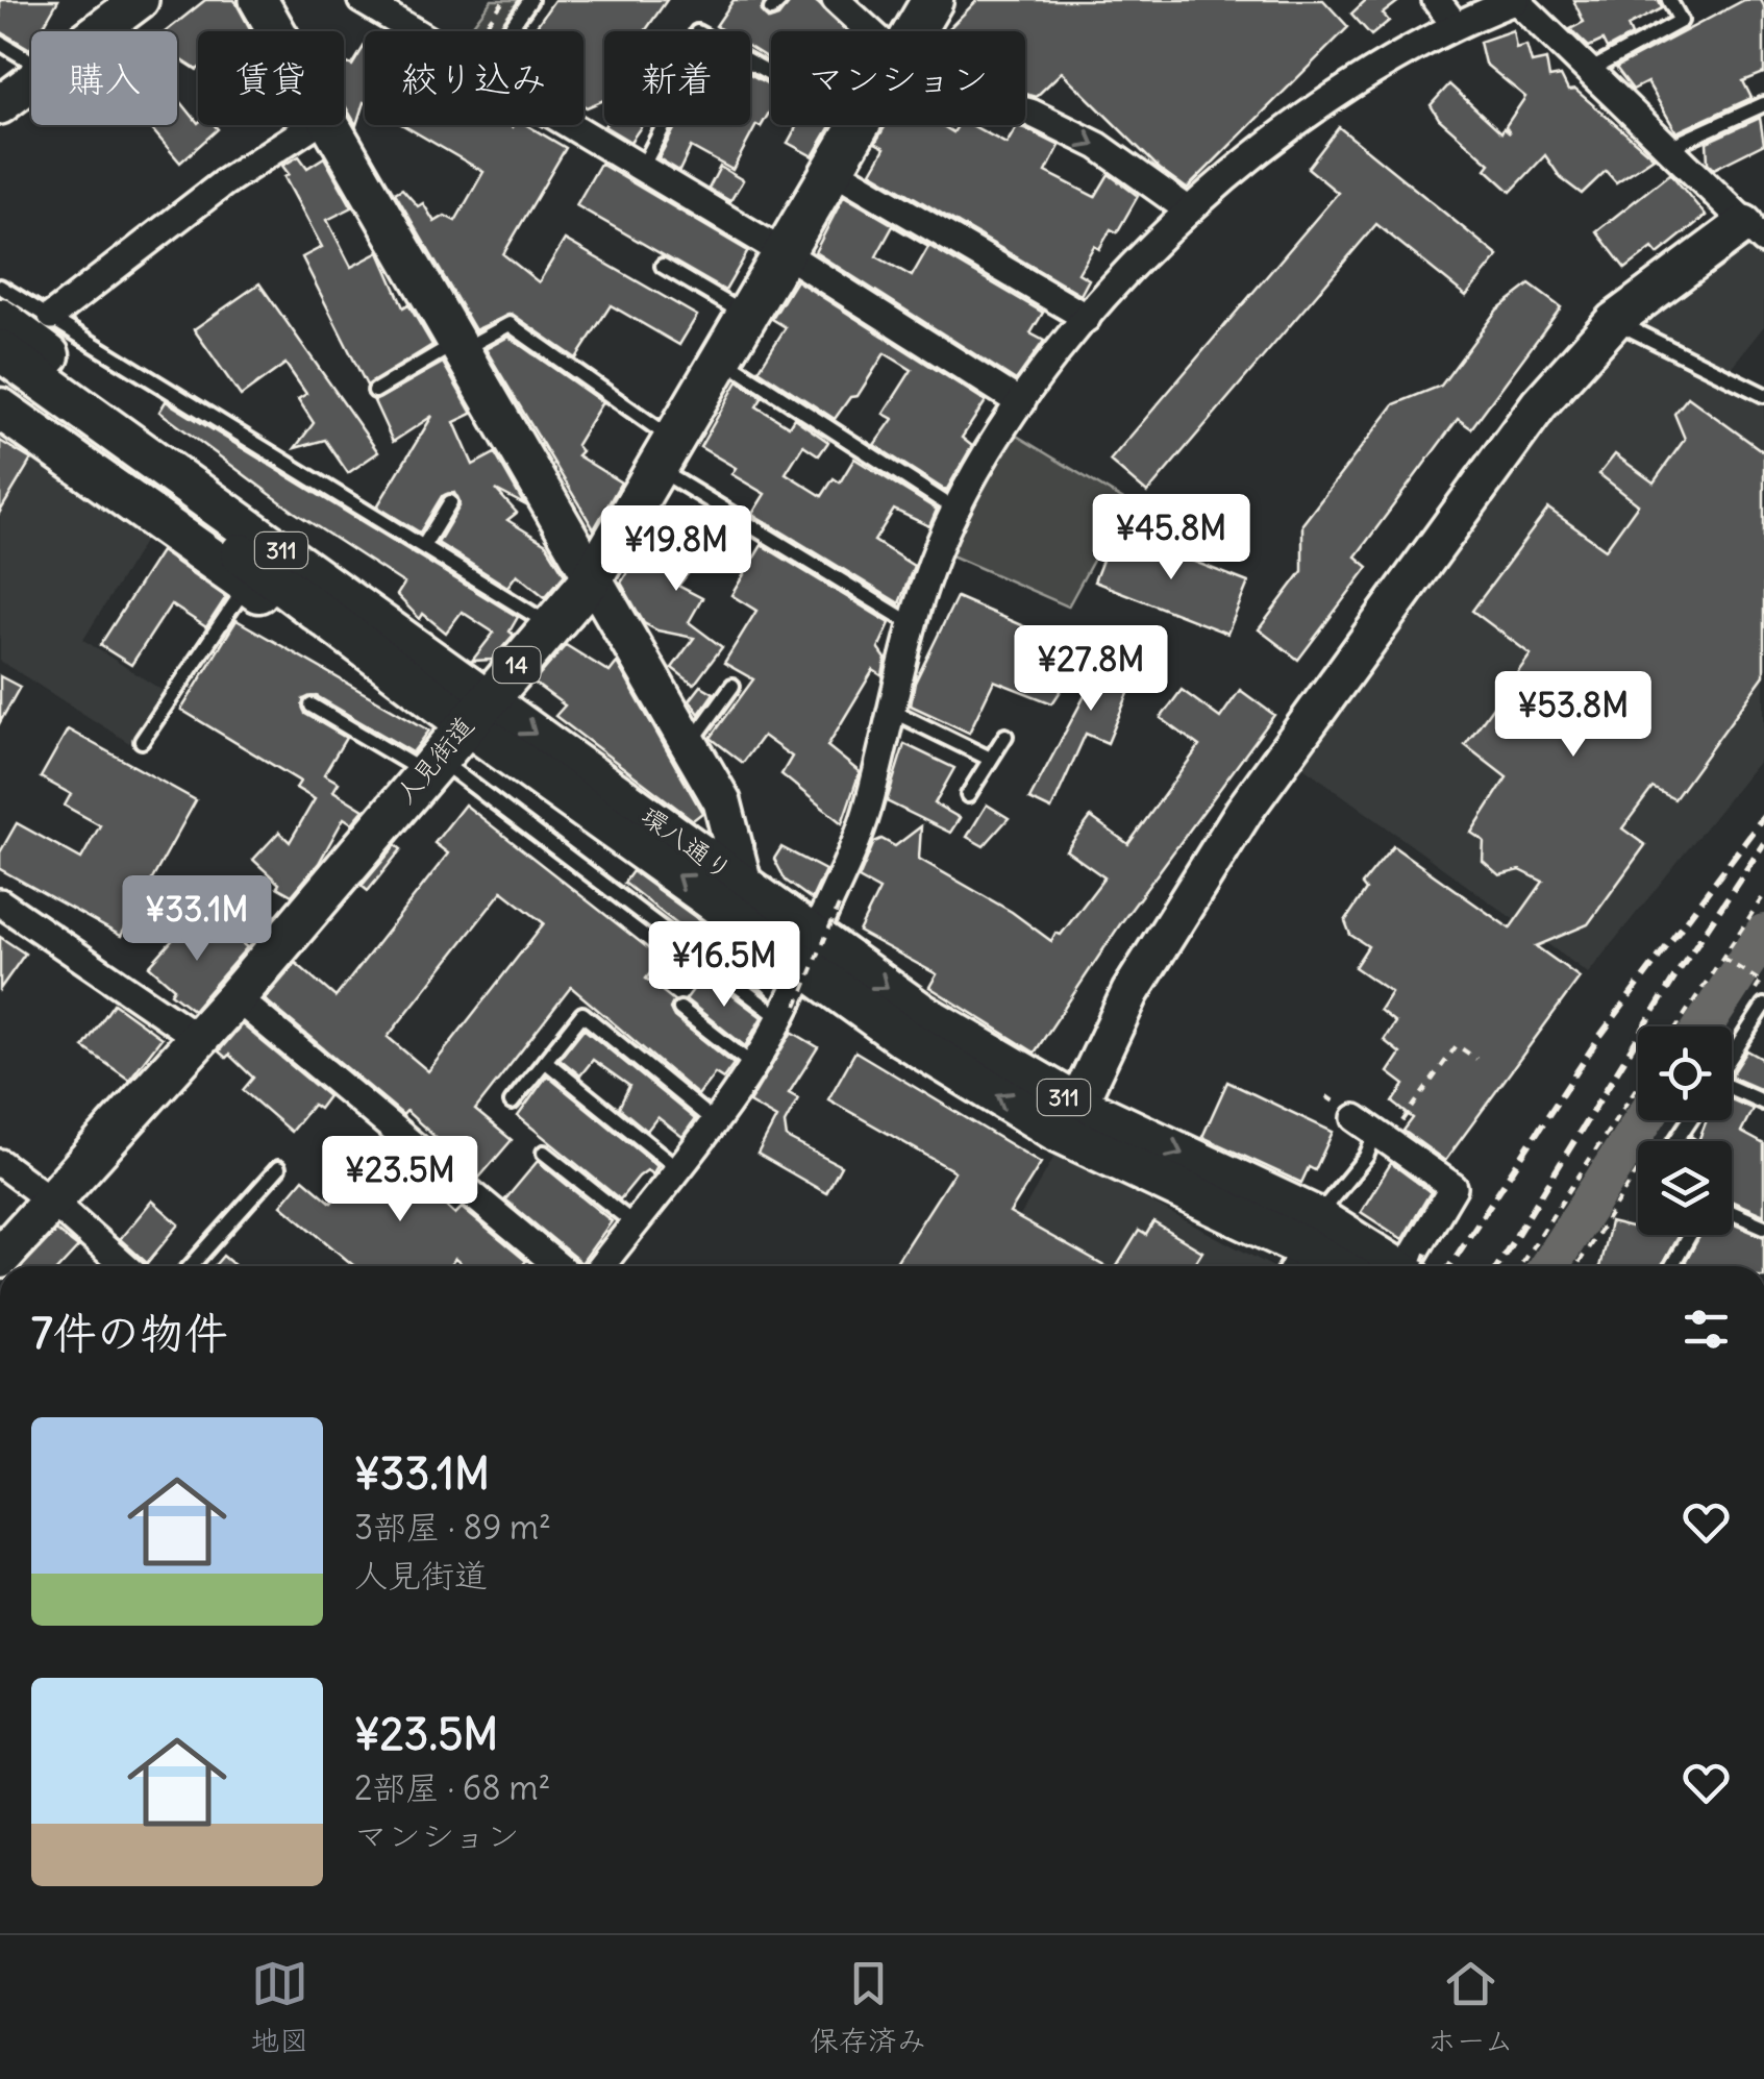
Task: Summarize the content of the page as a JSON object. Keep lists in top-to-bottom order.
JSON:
{
  "streets": {
    "main road": [
      "311",
      "14",
      "人見街道",
      "環八通り"
    ]
  },
  "crossings": [
    ["人見街道", "環八通り"]
  ],
  "page": {
    "chip": [
      "購入",
      "賃貸",
      "絞り込み",
      "新着",
      "マンション"
    ],
    "price": [
      "¥45.8M",
      "¥19.8M",
      "¥27.8M",
      "¥53.8M",
      "¥33.1M",
      "¥16.5M",
      "¥23.5M"
    ],
    "heading": "7件の物件",
    "list": [
      {
        "name": "¥33.1M",
        "note": "3部屋 · 89 m² · 人見街道"
      },
      {
        "name": "¥23.5M",
        "note": "2部屋 · 68 m² · マンション"
      }
    ],
    "tabs": ["地図", "保存済み", "ホーム"]
  }
}
